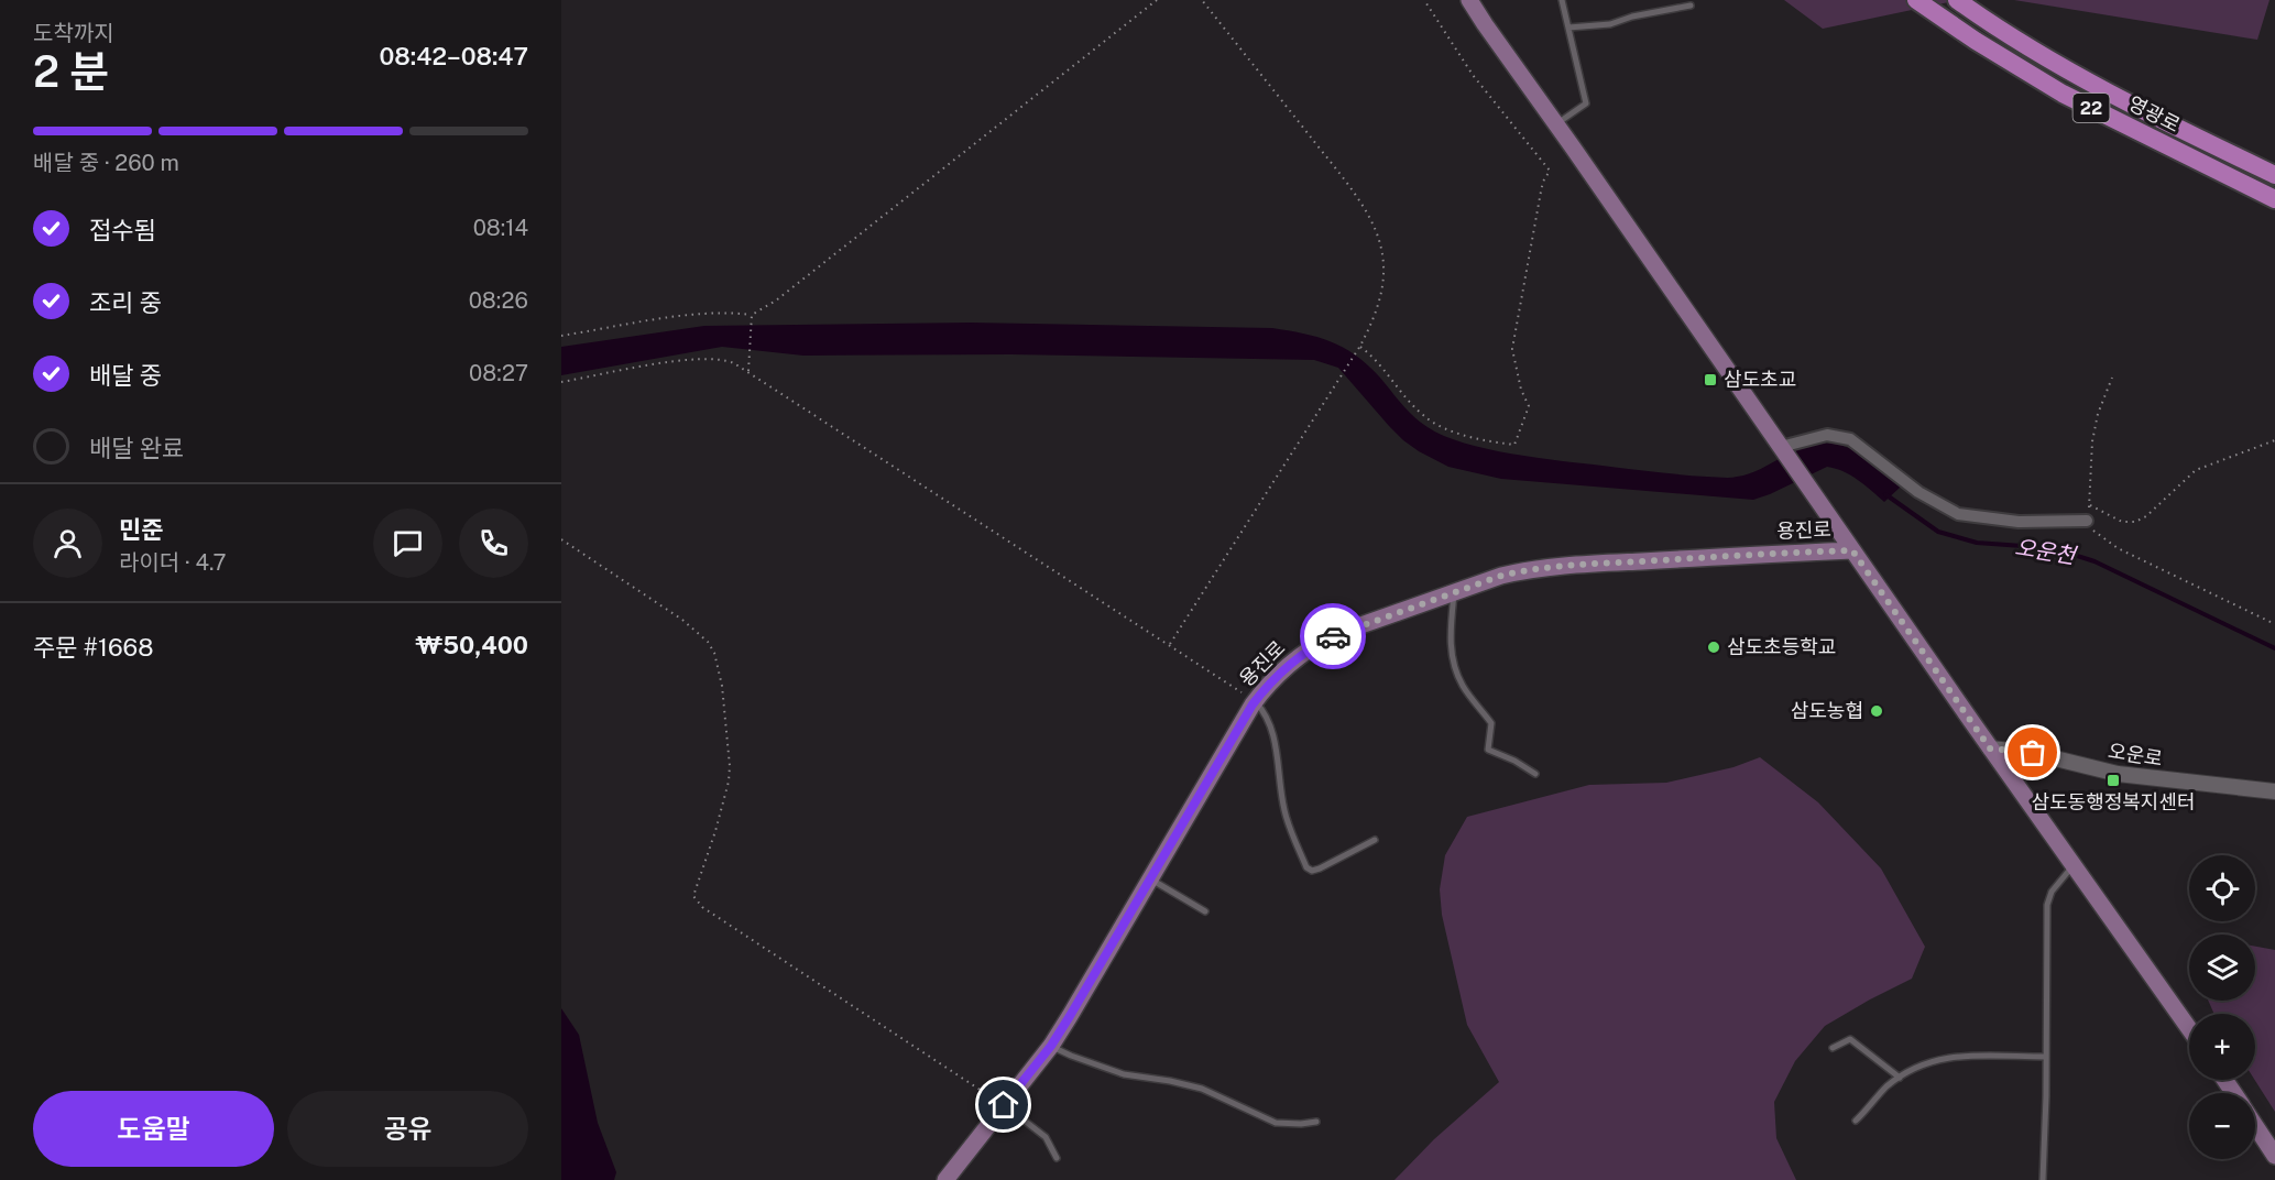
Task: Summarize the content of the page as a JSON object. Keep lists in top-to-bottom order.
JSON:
{
  "streets": {
    "main road": ["22", "영광로", "용진로"],
    "street": ["오운로"]
  },
  "water": ["오운천"],
  "places": {
    "transit": ["삼도초교", "삼도동행정복지센터"],
    "other": ["삼도초등학교", "삼도농협"]
  },
  "page": {
    "heading": ["2 분", "도착까지", "08:42–08:47"],
    "panel": [
      "민준",
      "라이더 · 4.7",
      "주문 #1668",
      "₩50,400"
    ],
    "bar": "배달 중 · 260 m",
    "list": [
      ["접수됨", "08:14"],
      ["조리 중", "08:26"],
      ["배달 중", "08:27"],
      "배달 완료"
    ],
    "map_buttons": ["+", "−"],
    "buttons": ["도움말", "공유"]
  }
}
